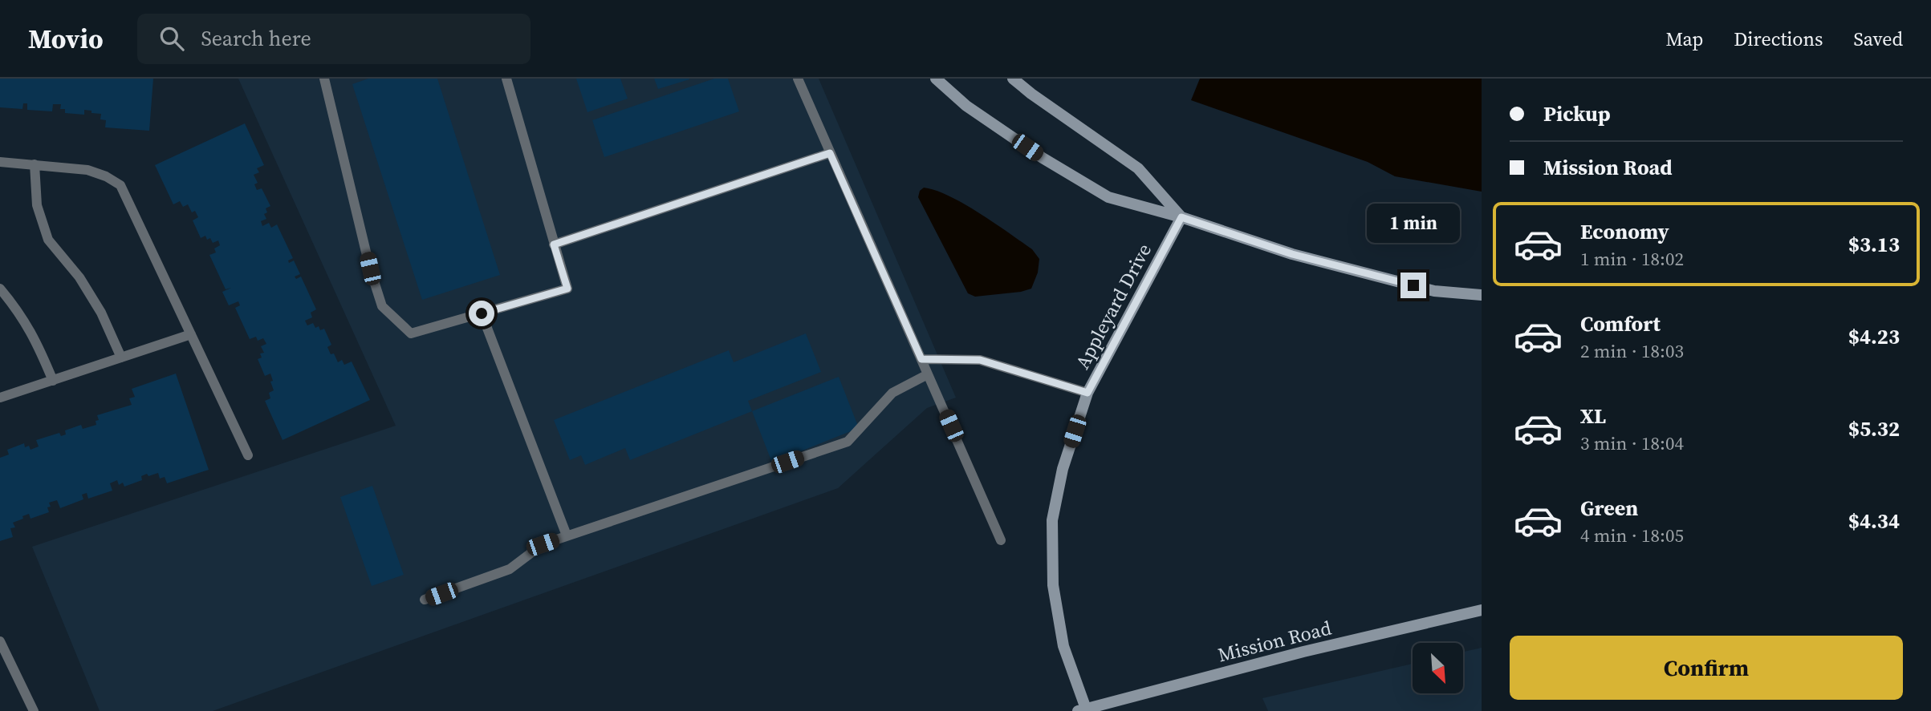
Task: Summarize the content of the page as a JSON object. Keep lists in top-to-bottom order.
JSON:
{
  "streets": {
    "street": ["Appleyard Drive", "Mission Road"]
  },
  "crossings": [
    ["Appleyard Drive", "Mission Road"]
  ],
  "north": "bottom right",
  "page": {
    "header": "Movio",
    "search": "Search here",
    "nav": ["Map", "Directions", "Saved"],
    "banner": ["Pickup", "Mission Road"],
    "list": [
      {
        "name": "Economy",
        "note": "1 min · 18:02",
        "value": "$3.13"
      },
      {
        "name": "Comfort",
        "note": "2 min · 18:03",
        "value": "$4.23"
      },
      {
        "name": "XL",
        "note": "3 min · 18:04",
        "value": "$5.32"
      },
      {
        "name": "Green",
        "note": "4 min · 18:05",
        "value": "$4.34"
      }
    ],
    "bubble": "1 min",
    "buttons": "Confirm"
  }
}
